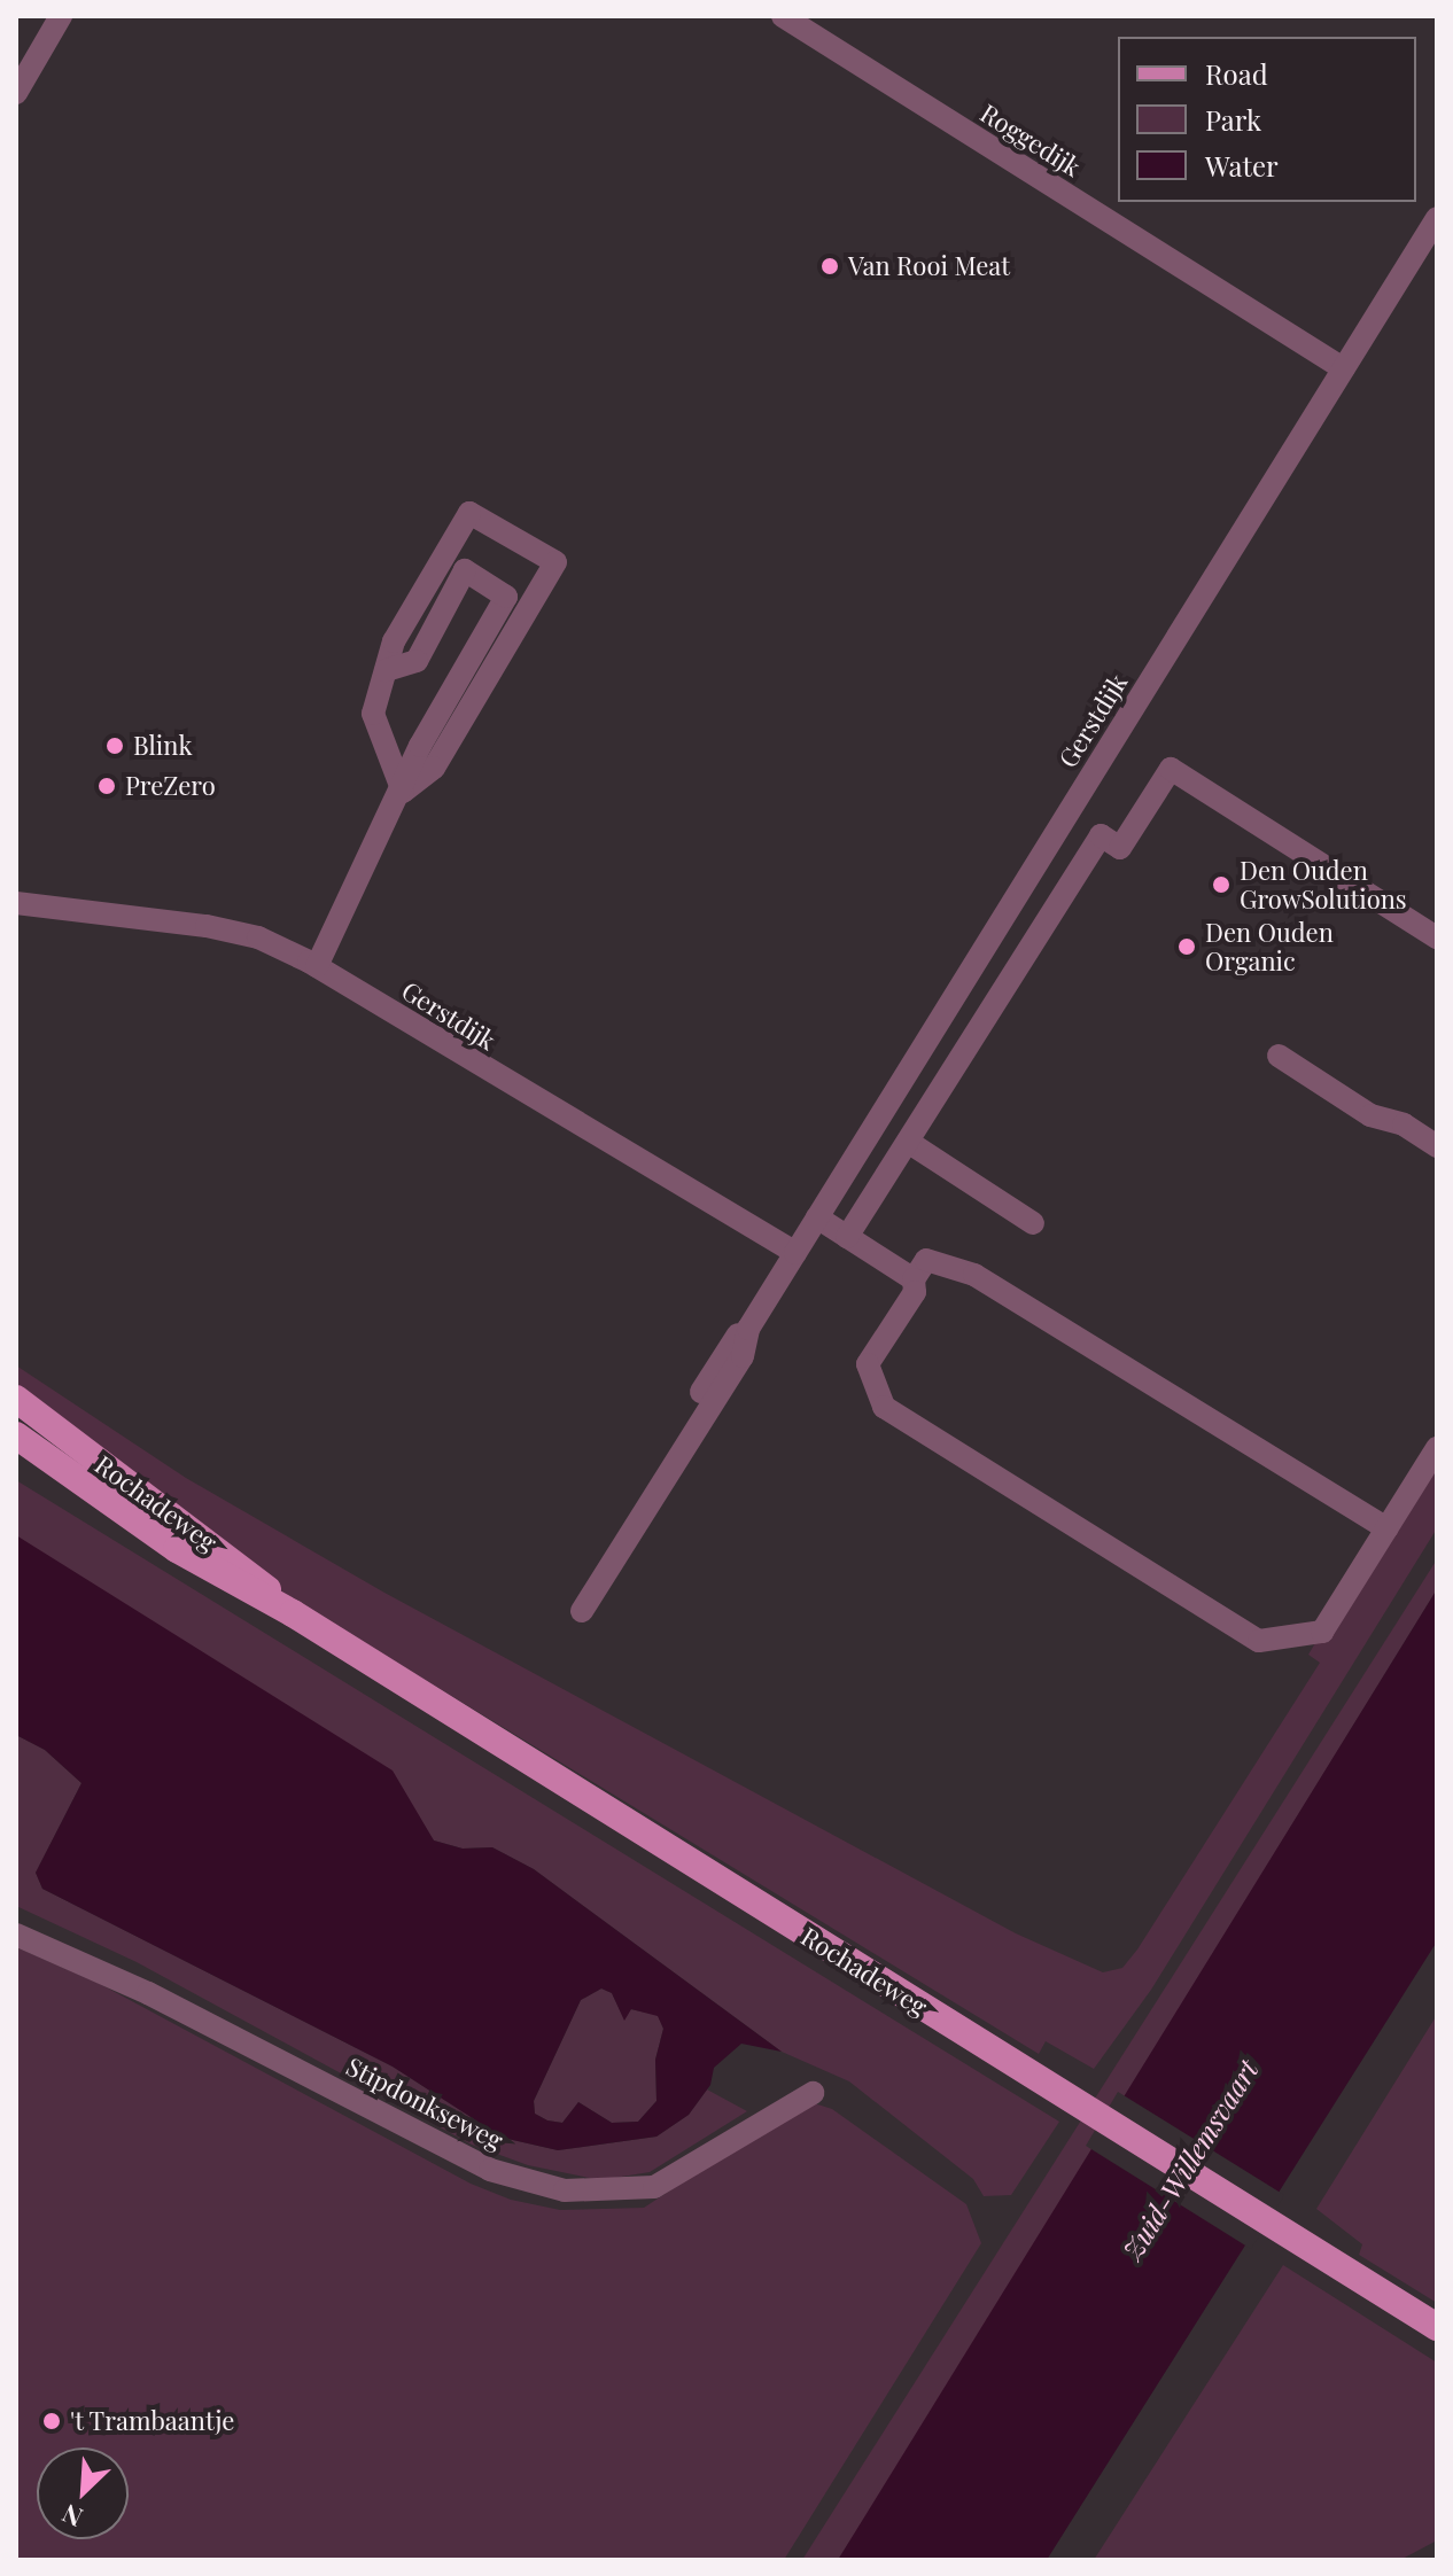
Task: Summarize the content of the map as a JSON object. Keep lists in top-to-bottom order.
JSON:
{
  "streets": {
    "main road": ["Rochadeweg"],
    "street": ["Roggedijk", "Gerstdijk", "Stipdonkseweg"]
  },
  "crossings": [
    ["Roggedijk", "Gerstdijk"]
  ],
  "water": ["Zuid-Willemsvaart"],
  "places": [
    "Van Rooi Meat",
    "Blink",
    "PreZero",
    "Den Ouden GrowSolutions",
    "Den Ouden Organic",
    "'t Trambaantje"
  ],
  "legend": ["Road", "Park", "Water"],
  "north": "bottom left"
}
